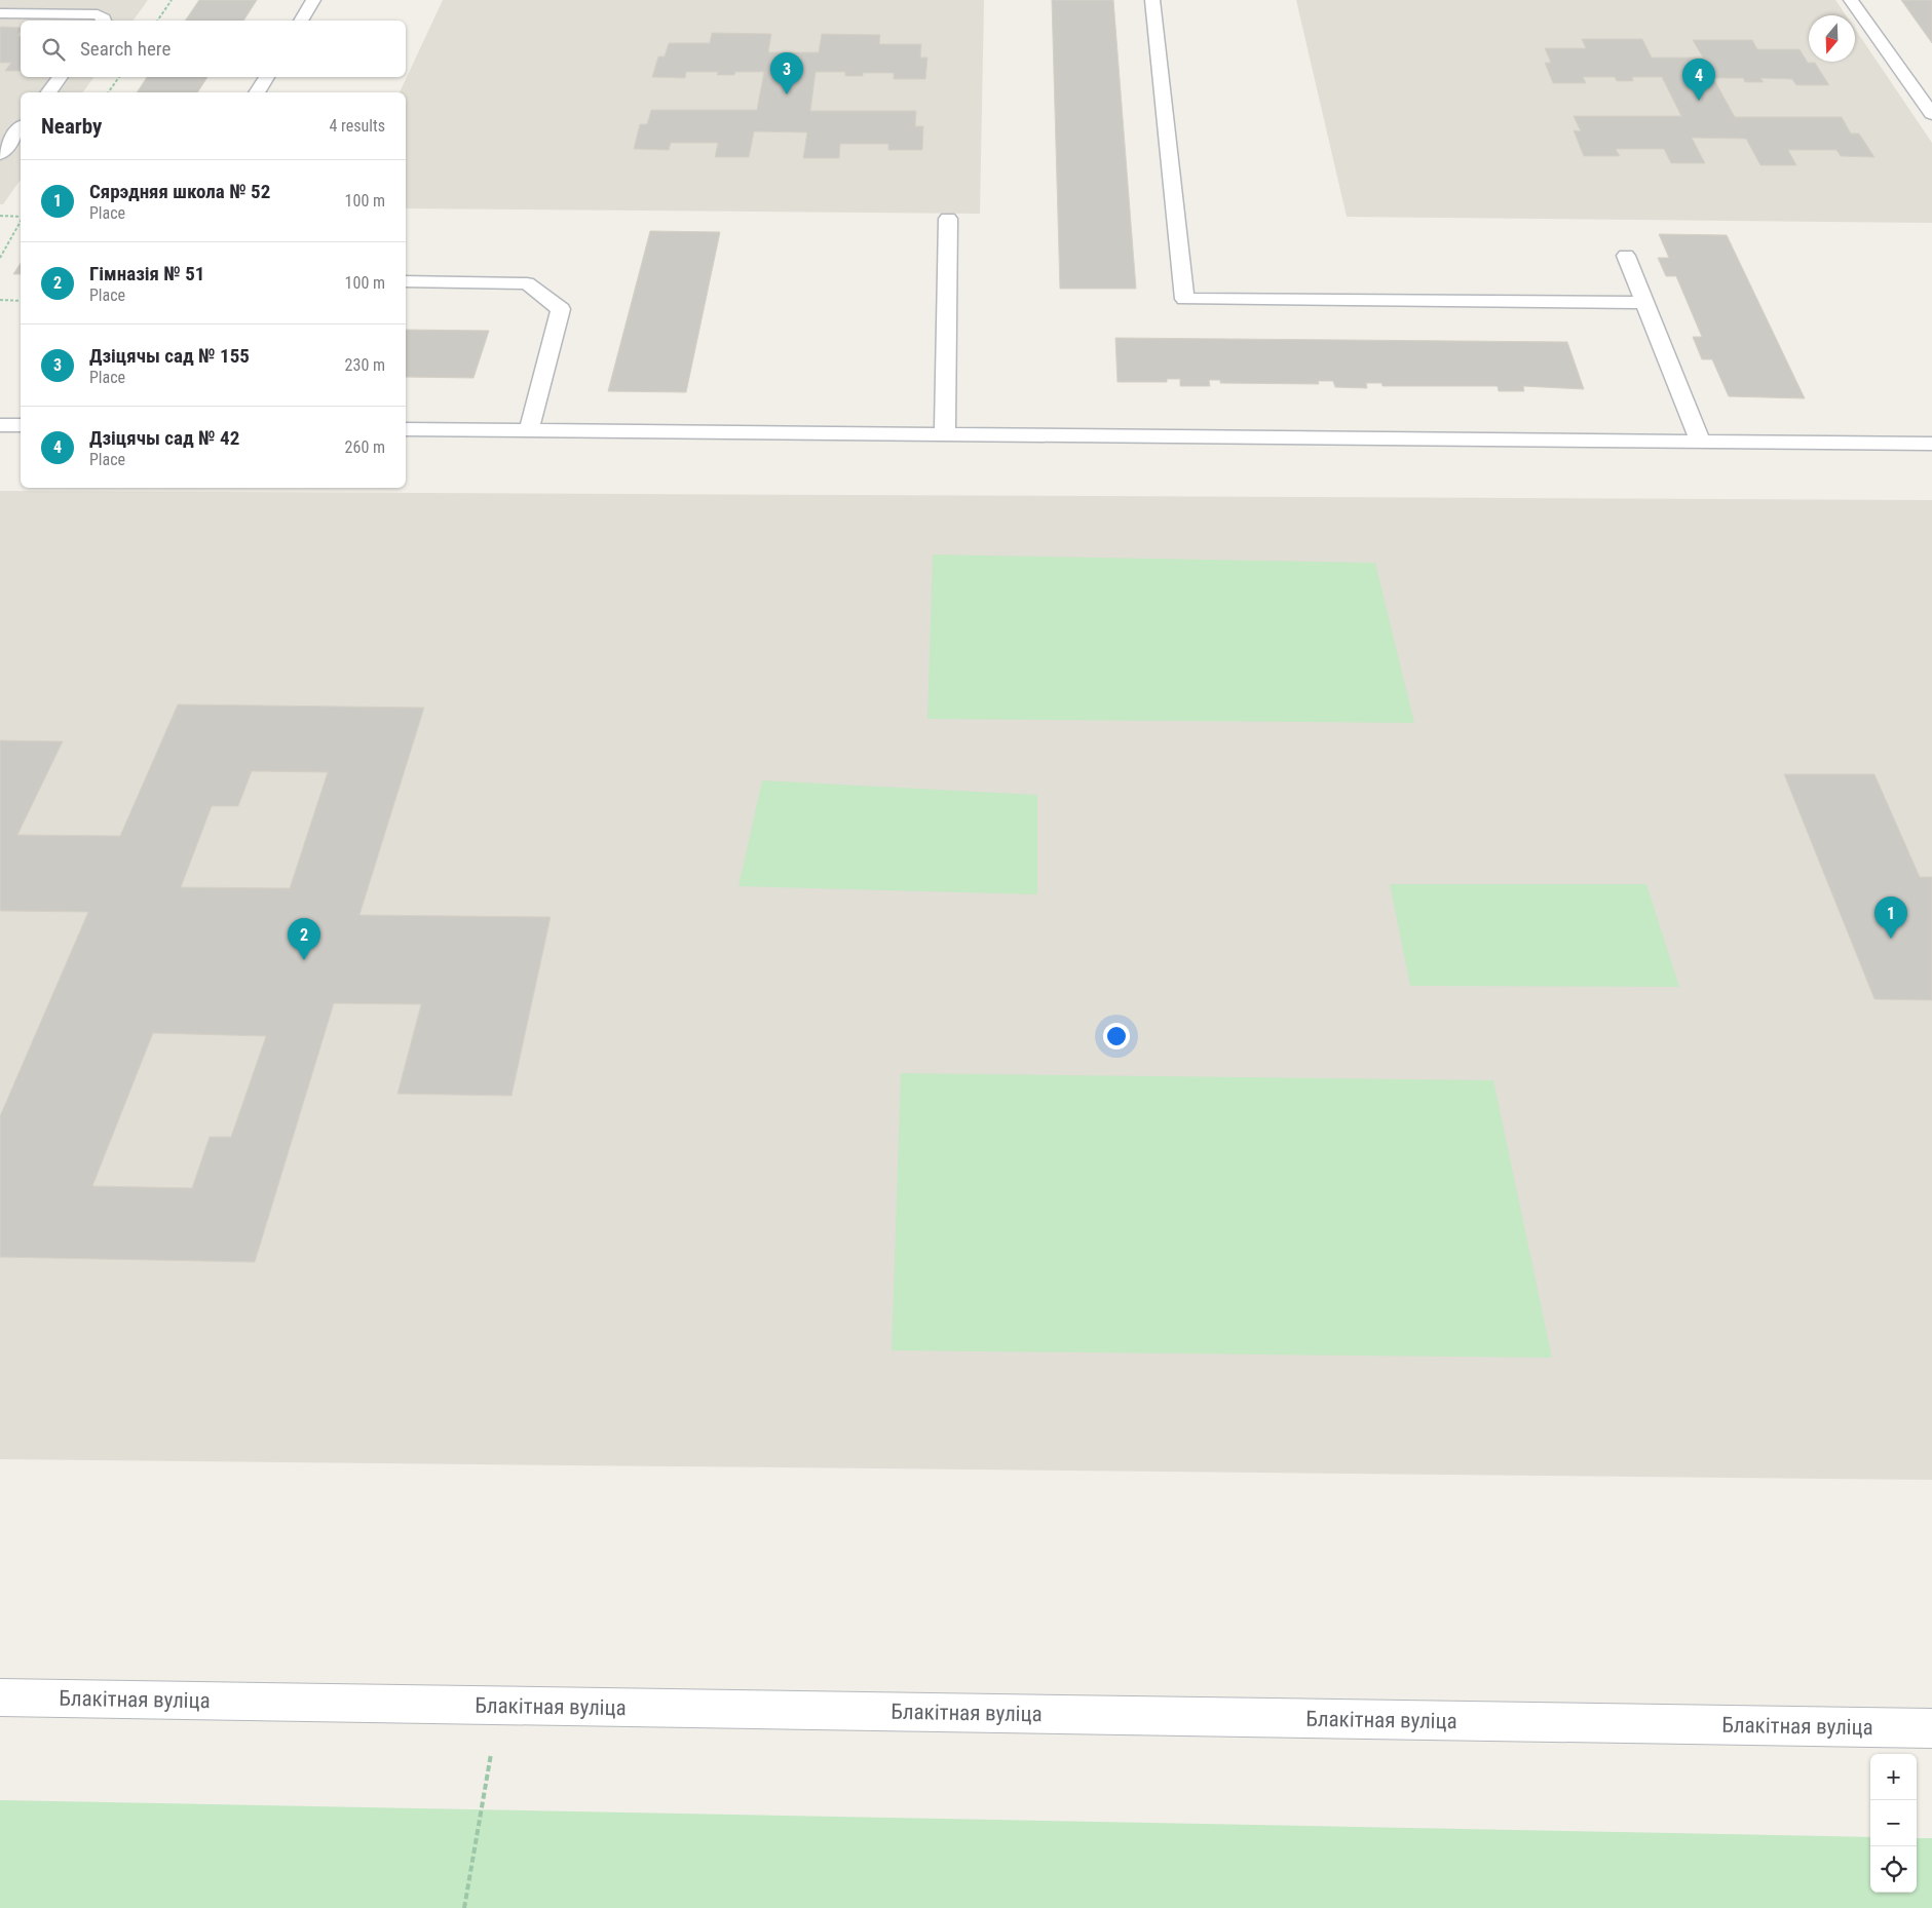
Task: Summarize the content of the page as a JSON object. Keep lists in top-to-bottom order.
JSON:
{
  "streets": {
    "street": ["Блакітная вуліца"]
  },
  "north": "bottom",
  "page": {
    "search": "Search here",
    "pins": [
      "3",
      "4",
      "1",
      "2"
    ],
    "heading": ["Nearby", "4 results"],
    "list": [
      {
        "mark": "1",
        "name": "Сярэдняя школа № 52",
        "note": "Place",
        "value": "100 m"
      },
      {
        "mark": "2",
        "name": "Гімназія № 51",
        "note": "Place",
        "value": "100 m"
      },
      {
        "mark": "3",
        "name": "Дзіцячы сад № 155",
        "note": "Place",
        "value": "230 m"
      },
      {
        "mark": "4",
        "name": "Дзіцячы сад № 42",
        "note": "Place",
        "value": "260 m"
      }
    ],
    "map_buttons": ["+", "−"]
  }
}
